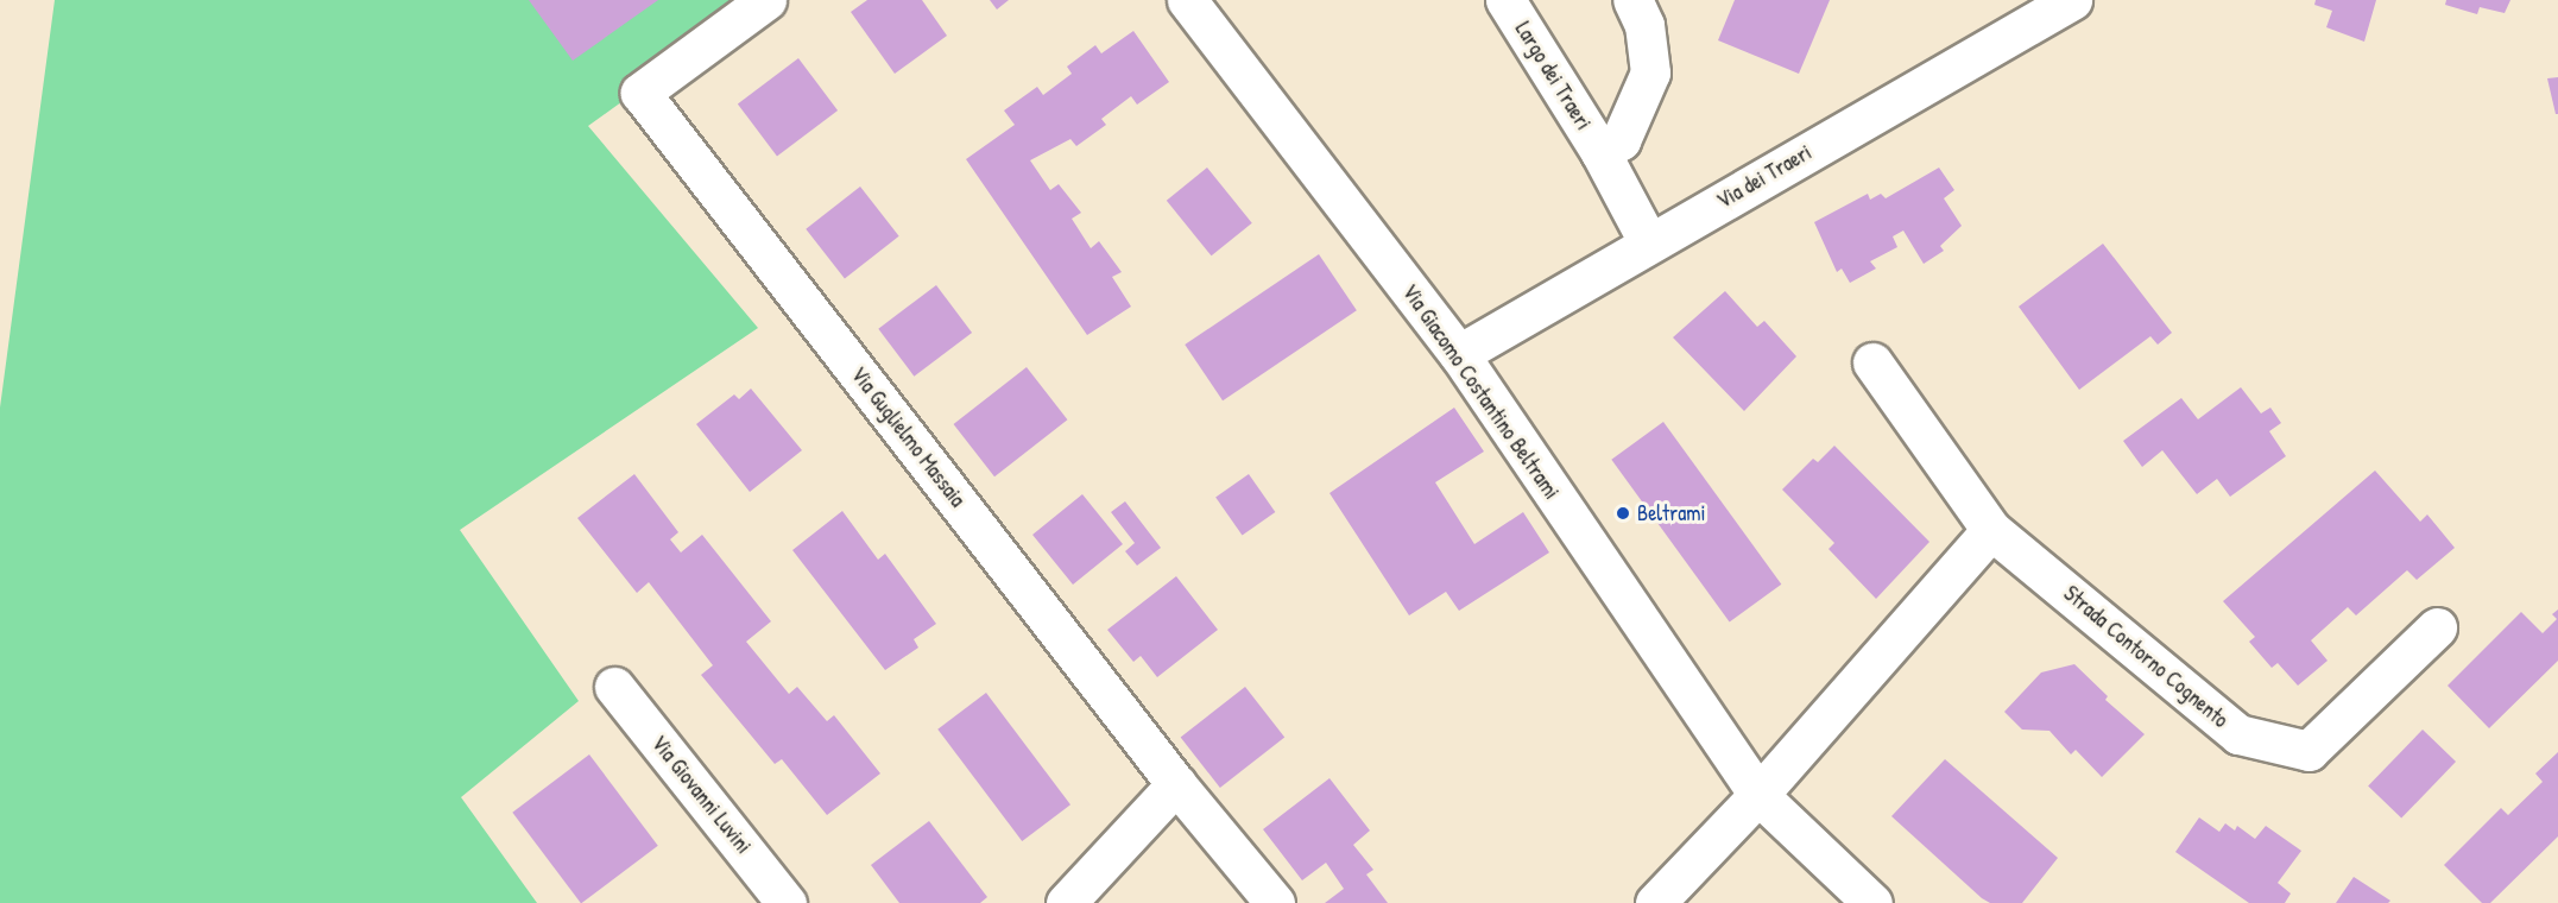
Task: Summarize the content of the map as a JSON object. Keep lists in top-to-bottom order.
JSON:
{
  "streets": {
    "street": [
      "Largo dei Traeri",
      "Via dei Traeri",
      "Via Giacomo Costantino Beltrami",
      "Via Guglielmo Massaia",
      "Strada Contorno Cognento",
      "Via Giovanni Luvini"
    ]
  },
  "crossings": [
    ["Largo dei Traeri", "Via dei Traeri"],
    ["Via dei Traeri", "Via Giacomo Costantino Beltrami"]
  ],
  "places": ["Beltrami"]
}
